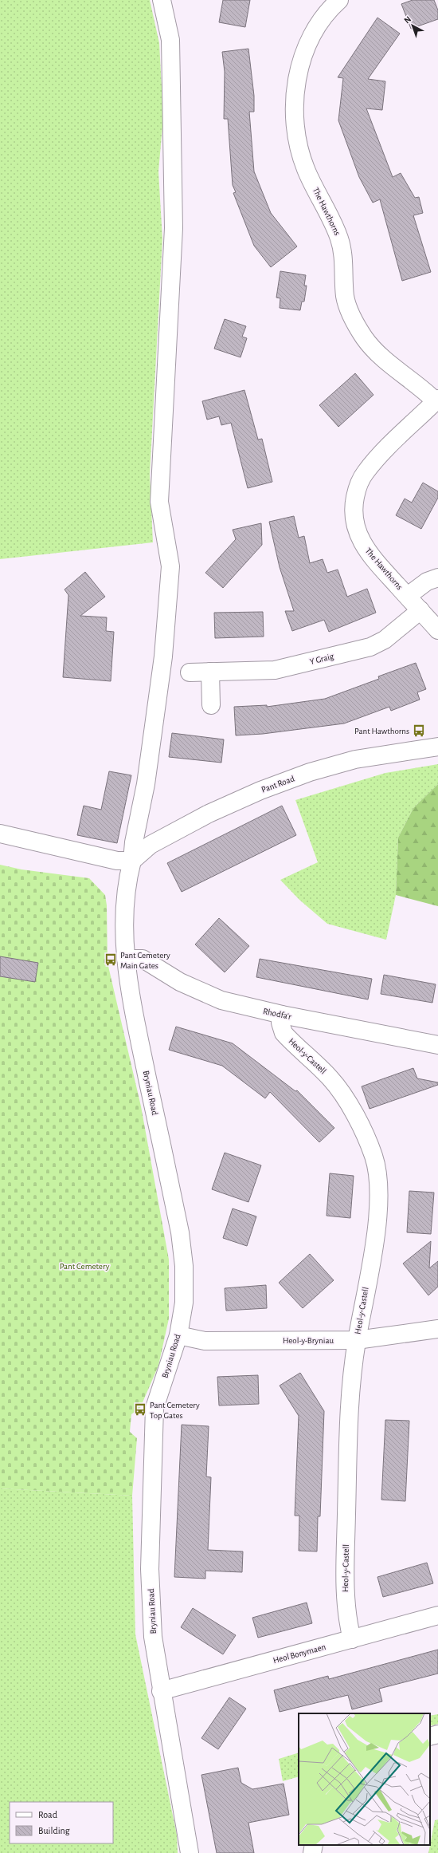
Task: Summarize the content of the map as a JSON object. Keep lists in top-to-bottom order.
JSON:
{
  "streets": {
    "street": [
      "The Hawthorns",
      "Y Graig",
      "Pant Road",
      "Rhodfa'r",
      "Heol-y-Castell",
      "Bryniau Road",
      "Heol-y-Bryniau",
      "Heol Bonymaen"
    ]
  },
  "crossings": [
    ["The Hawthorns", "Y Graig"],
    ["Pant Road", "Bryniau Road"],
    ["Rhodfa'r", "Heol-y-Castell"],
    ["Rhodfa'r", "Bryniau Road"],
    ["Heol-y-Castell", "Heol-y-Bryniau"],
    ["Heol-y-Castell", "Heol Bonymaen"],
    ["Bryniau Road", "Heol-y-Bryniau"],
    ["Bryniau Road", "Heol Bonymaen"]
  ],
  "parks": ["Pant Cemetery"],
  "places": {
    "bus stop": ["Pant Hawthorns", "Pant Cemetery Main Gates", "Pant Cemetery Top Gates"]
  },
  "legend": ["Road", "Building"],
  "north": "top left"
}
